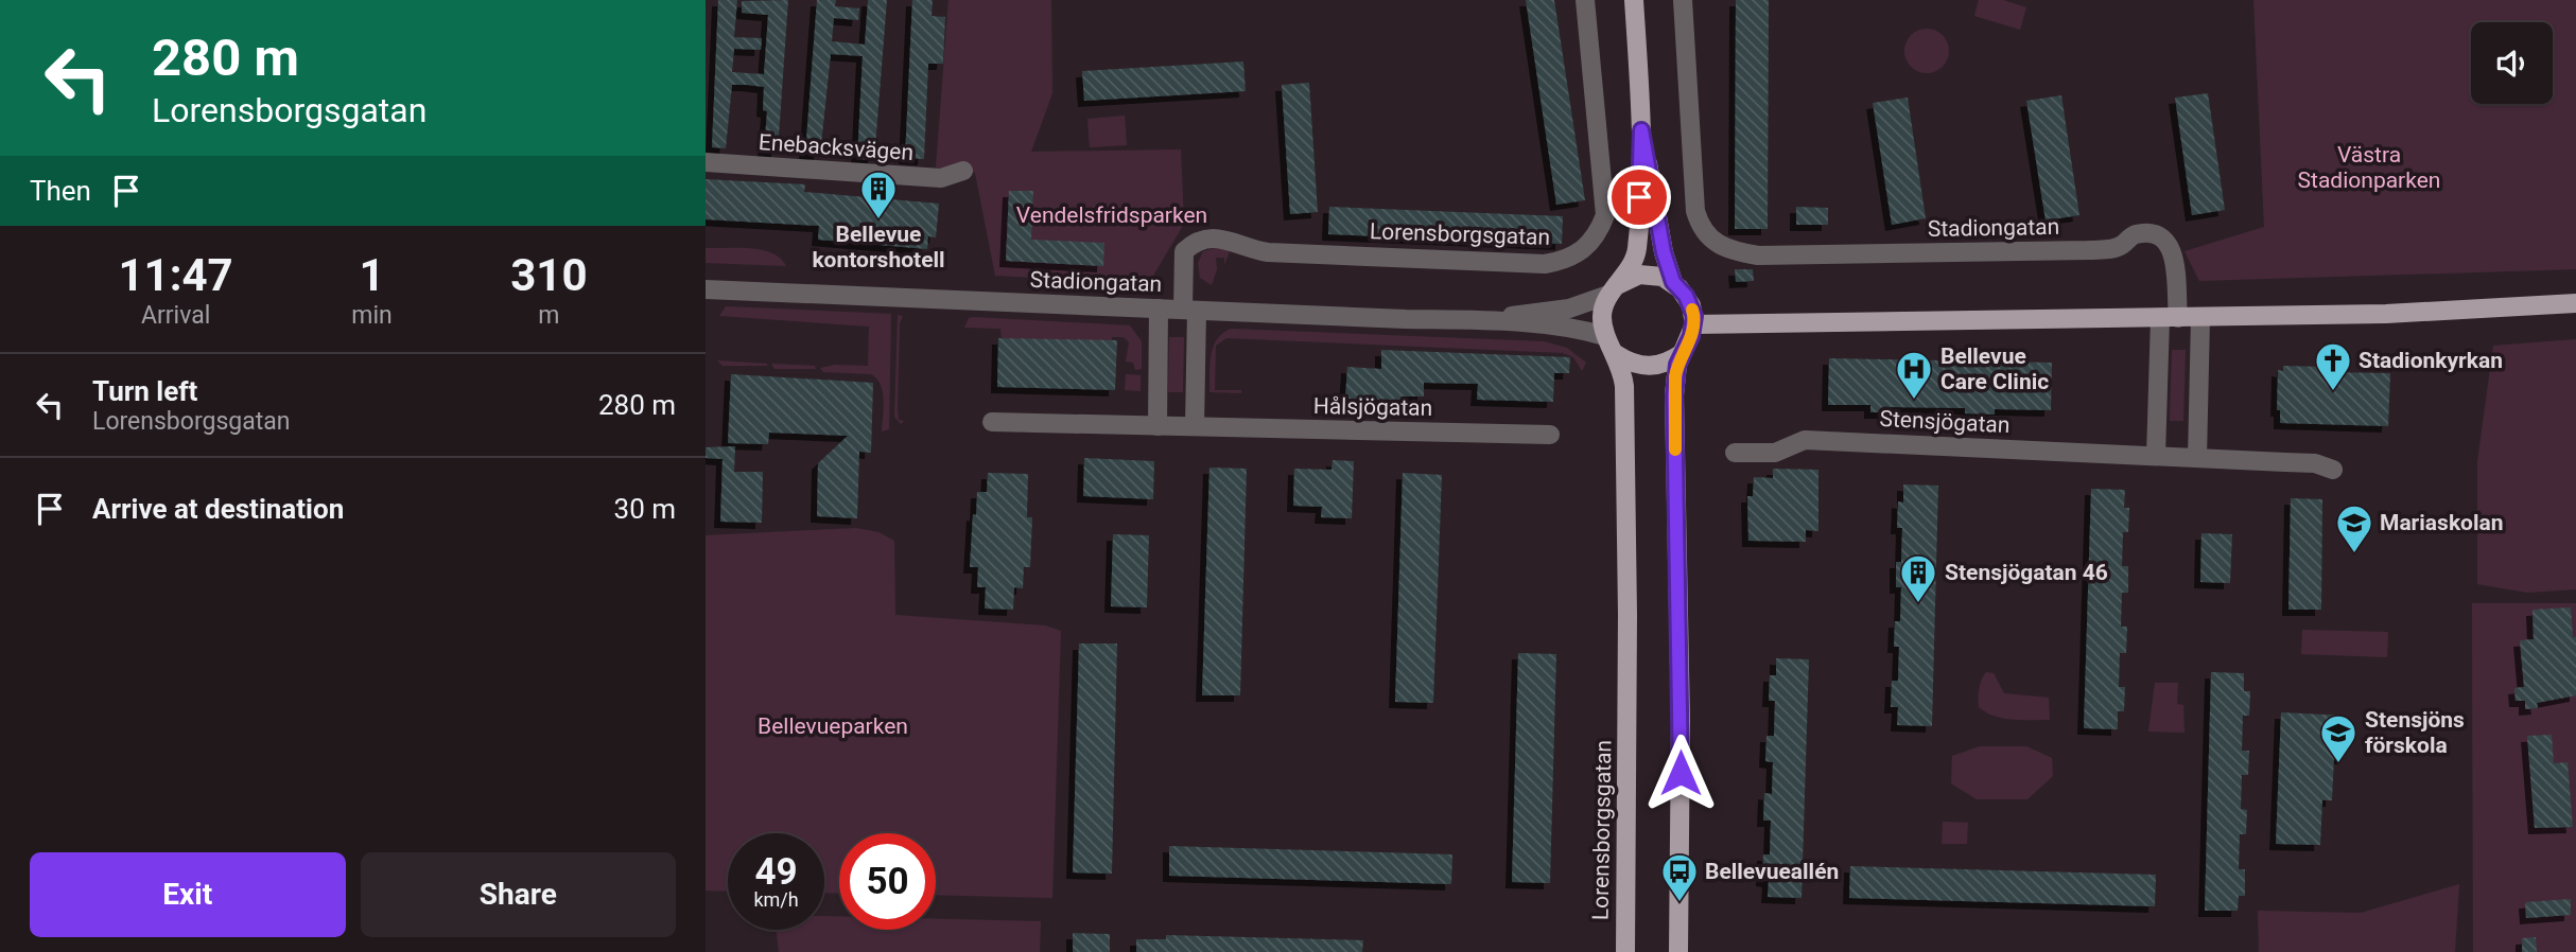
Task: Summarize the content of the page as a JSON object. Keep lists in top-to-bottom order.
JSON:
{
  "streets": {
    "main road": ["Lorensborgsgatan"],
    "street": [
      "Enebacksvägen",
      "Stadiongatan",
      "Hålsjögatan",
      "Stensjögatan"
    ]
  },
  "crossings": [
    ["Stadiongatan", "Lorensborgsgatan"]
  ],
  "parks": ["Västra Stadionparken", "Vendelsfridsparken", "Bellevueparken"],
  "places": {
    "building": ["Bellevue kontorshotell", "Stensjögatan 46"],
    "church": ["Stadionkyrkan"],
    "hospital": ["Bellevue Care Clinic"],
    "school or university": ["Mariaskolan", "Stensjöns förskola"],
    "bus stop": ["Bellevueallén"]
  },
  "page": {
    "turn": ["280 m", "Lorensborgsgatan"],
    "then": "Then",
    "eta": [
      "11:47",
      "Arrival",
      "1",
      "min",
      "310",
      "m"
    ],
    "list": [
      {
        "name": "Turn left",
        "note": "Lorensborgsgatan",
        "value": "280 m"
      },
      {
        "name": "Arrive at destination",
        "value": "30 m"
      }
    ],
    "speed": "49 km/h",
    "limit": "50",
    "buttons": ["Exit", "Share"]
  }
}
